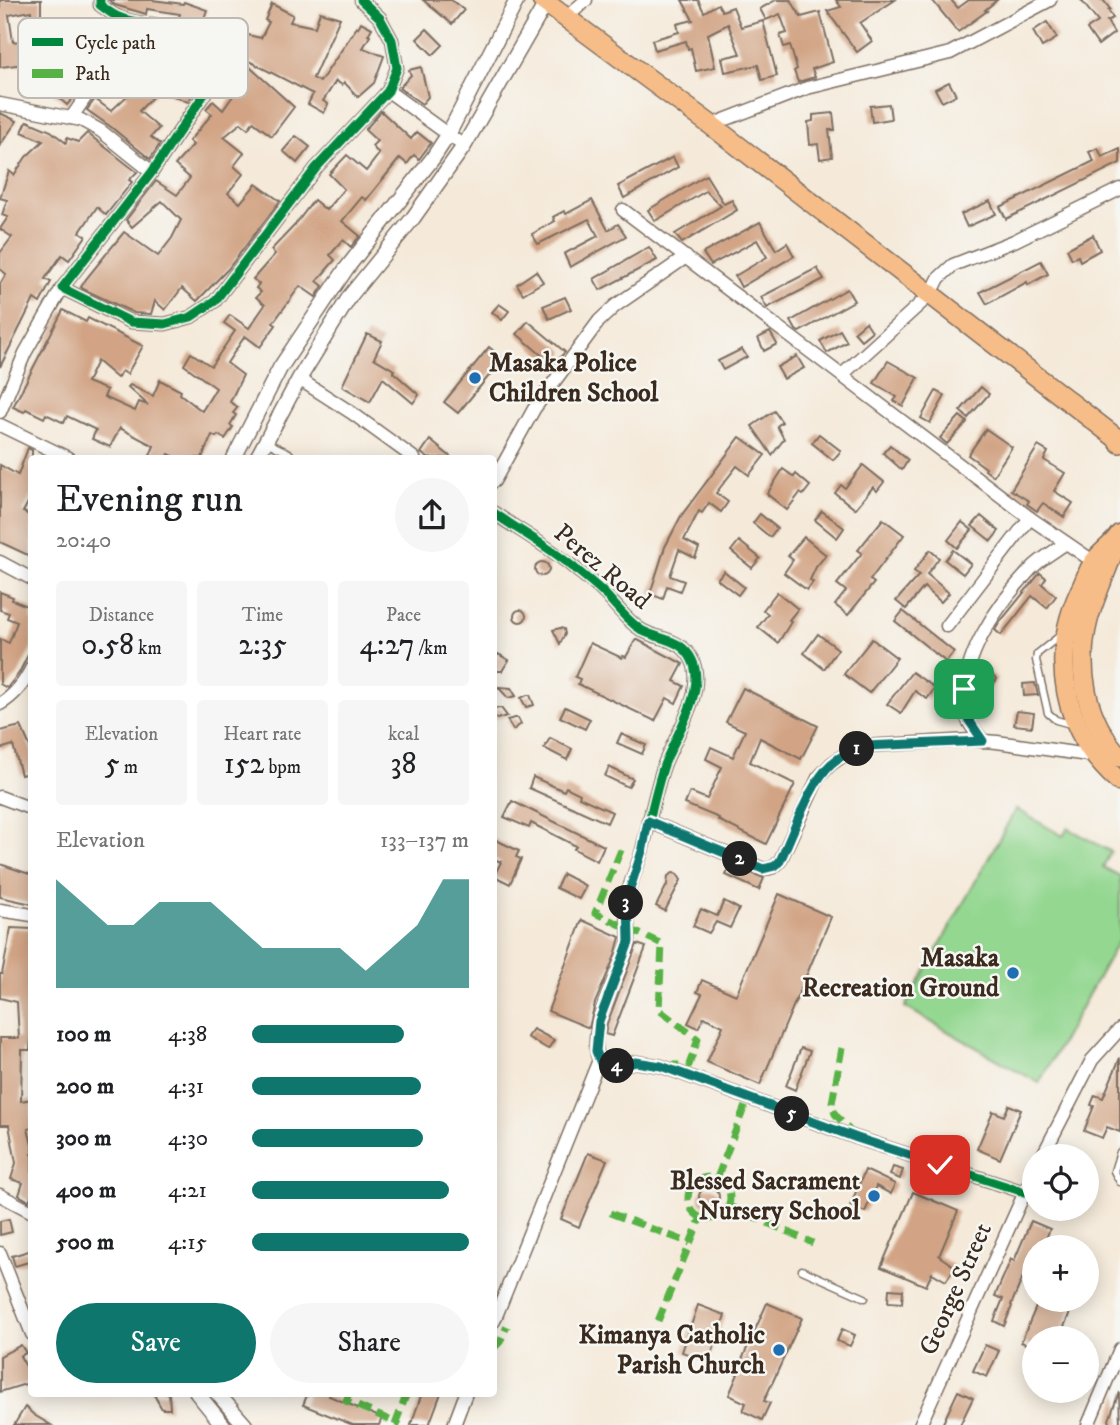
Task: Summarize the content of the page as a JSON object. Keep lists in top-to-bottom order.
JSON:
{
  "streets": {
    "street": ["Perez Road", "George Street"]
  },
  "places": [
    "Masaka Police Children School",
    "Masaka Recreation Ground",
    "Blessed Sacrament Nursery School",
    "Kimanya Catholic Parish Church"
  ],
  "legend": ["Cycle path", "Path"],
  "page": {
    "heading": ["Evening run", "20:40"],
    "stats": [
      ["Distance", "0.58 km"],
      ["Time", "2:35"],
      ["Pace", "4:27 /km"],
      ["Elevation", "5 m"],
      ["Heart rate", "152 bpm"],
      ["kcal", "38"]
    ],
    "pins": [
      "1",
      "2",
      "3",
      "4",
      "5"
    ],
    "chart": ["Elevation", "133–137 m"],
    "list": [
      {
        "name": "100 m",
        "note": "4:38"
      },
      {
        "name": "200 m",
        "note": "4:31"
      },
      {
        "name": "300 m",
        "note": "4:30"
      },
      {
        "name": "400 m",
        "note": "4:21"
      },
      {
        "name": "500 m",
        "note": "4:15"
      }
    ],
    "map_buttons": ["+", "−"],
    "buttons": ["Save", "Share"]
  }
}
